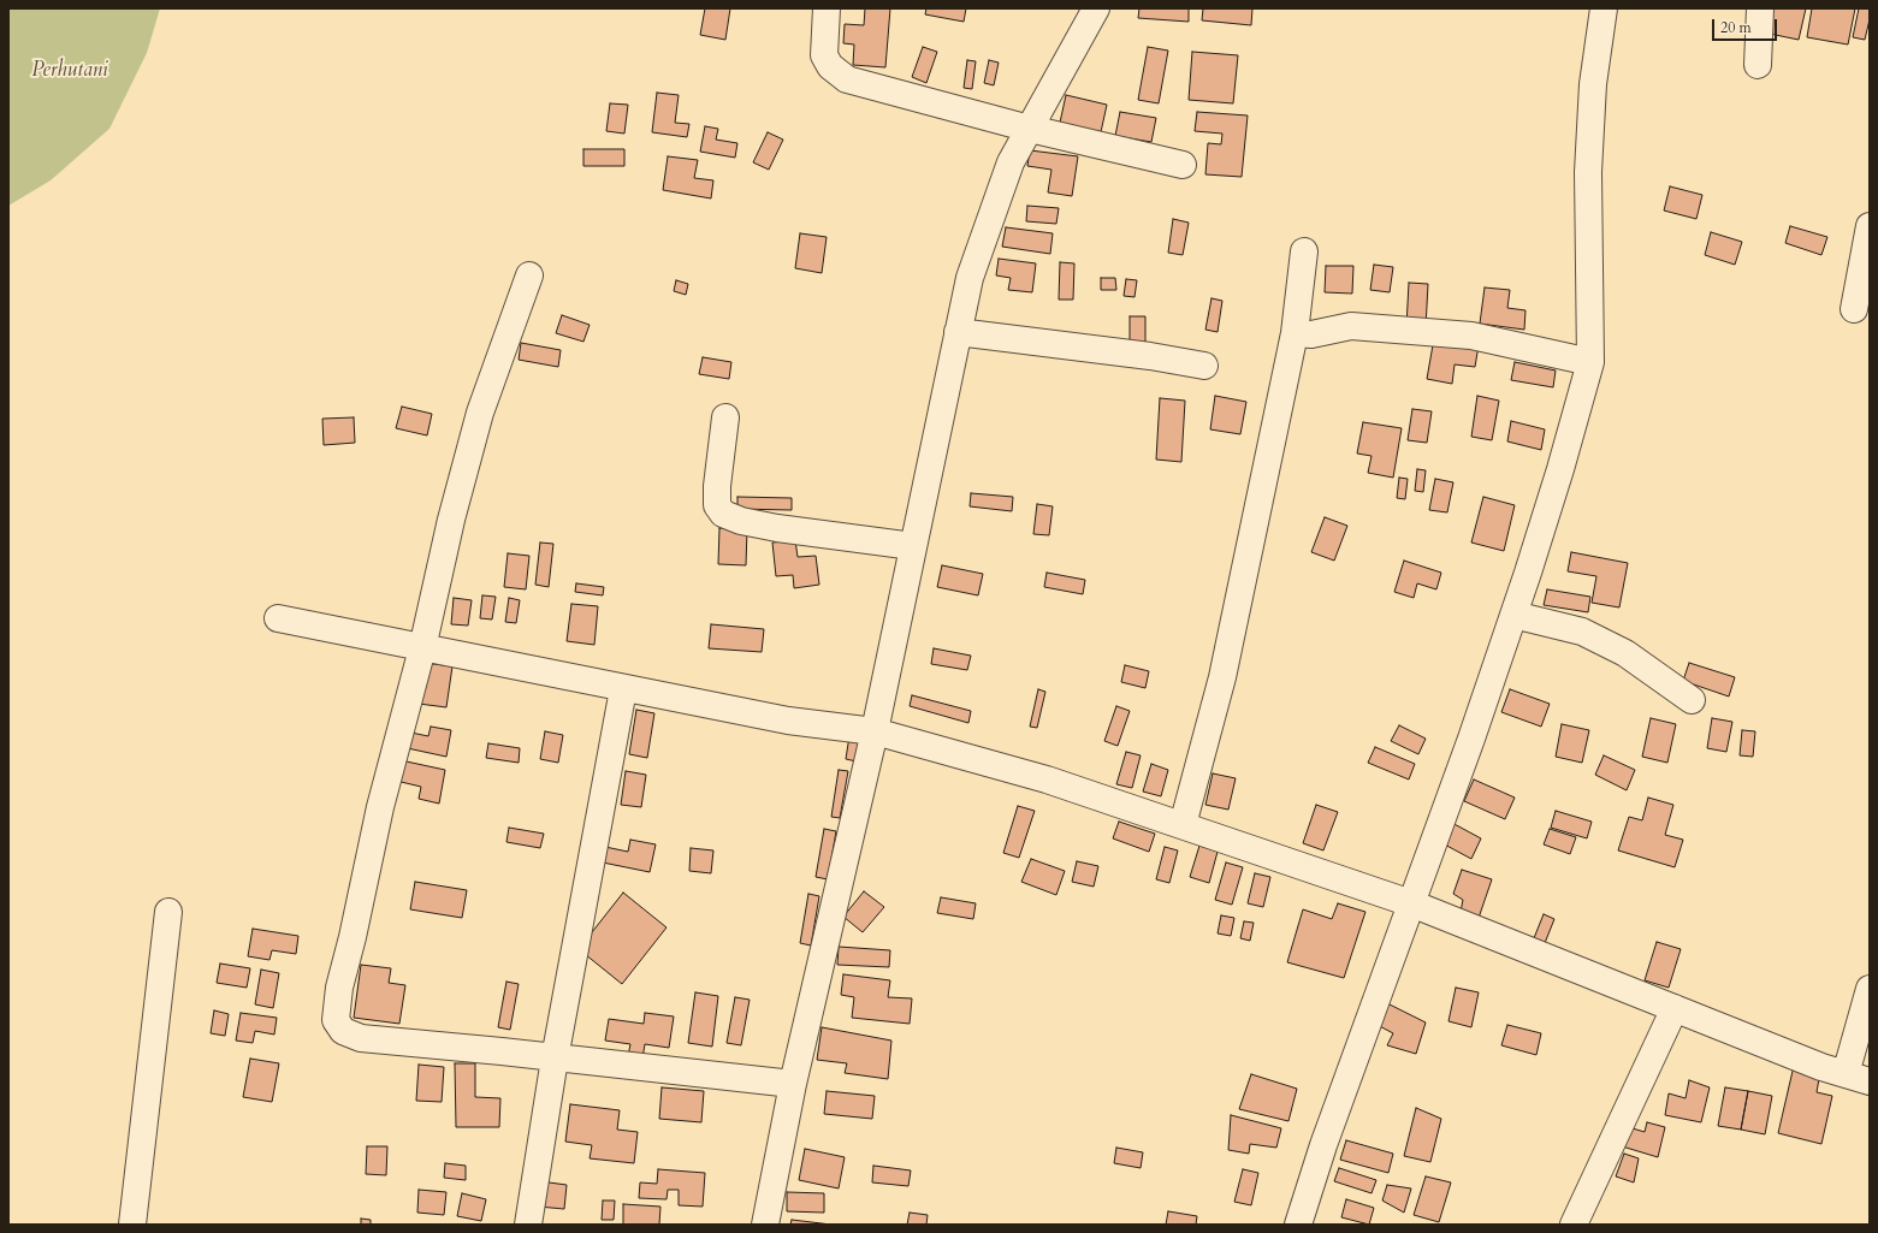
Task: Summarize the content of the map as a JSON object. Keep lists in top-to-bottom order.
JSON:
{
  "parks": ["Perhutani"],
  "scale_bar": "20 m"
}
